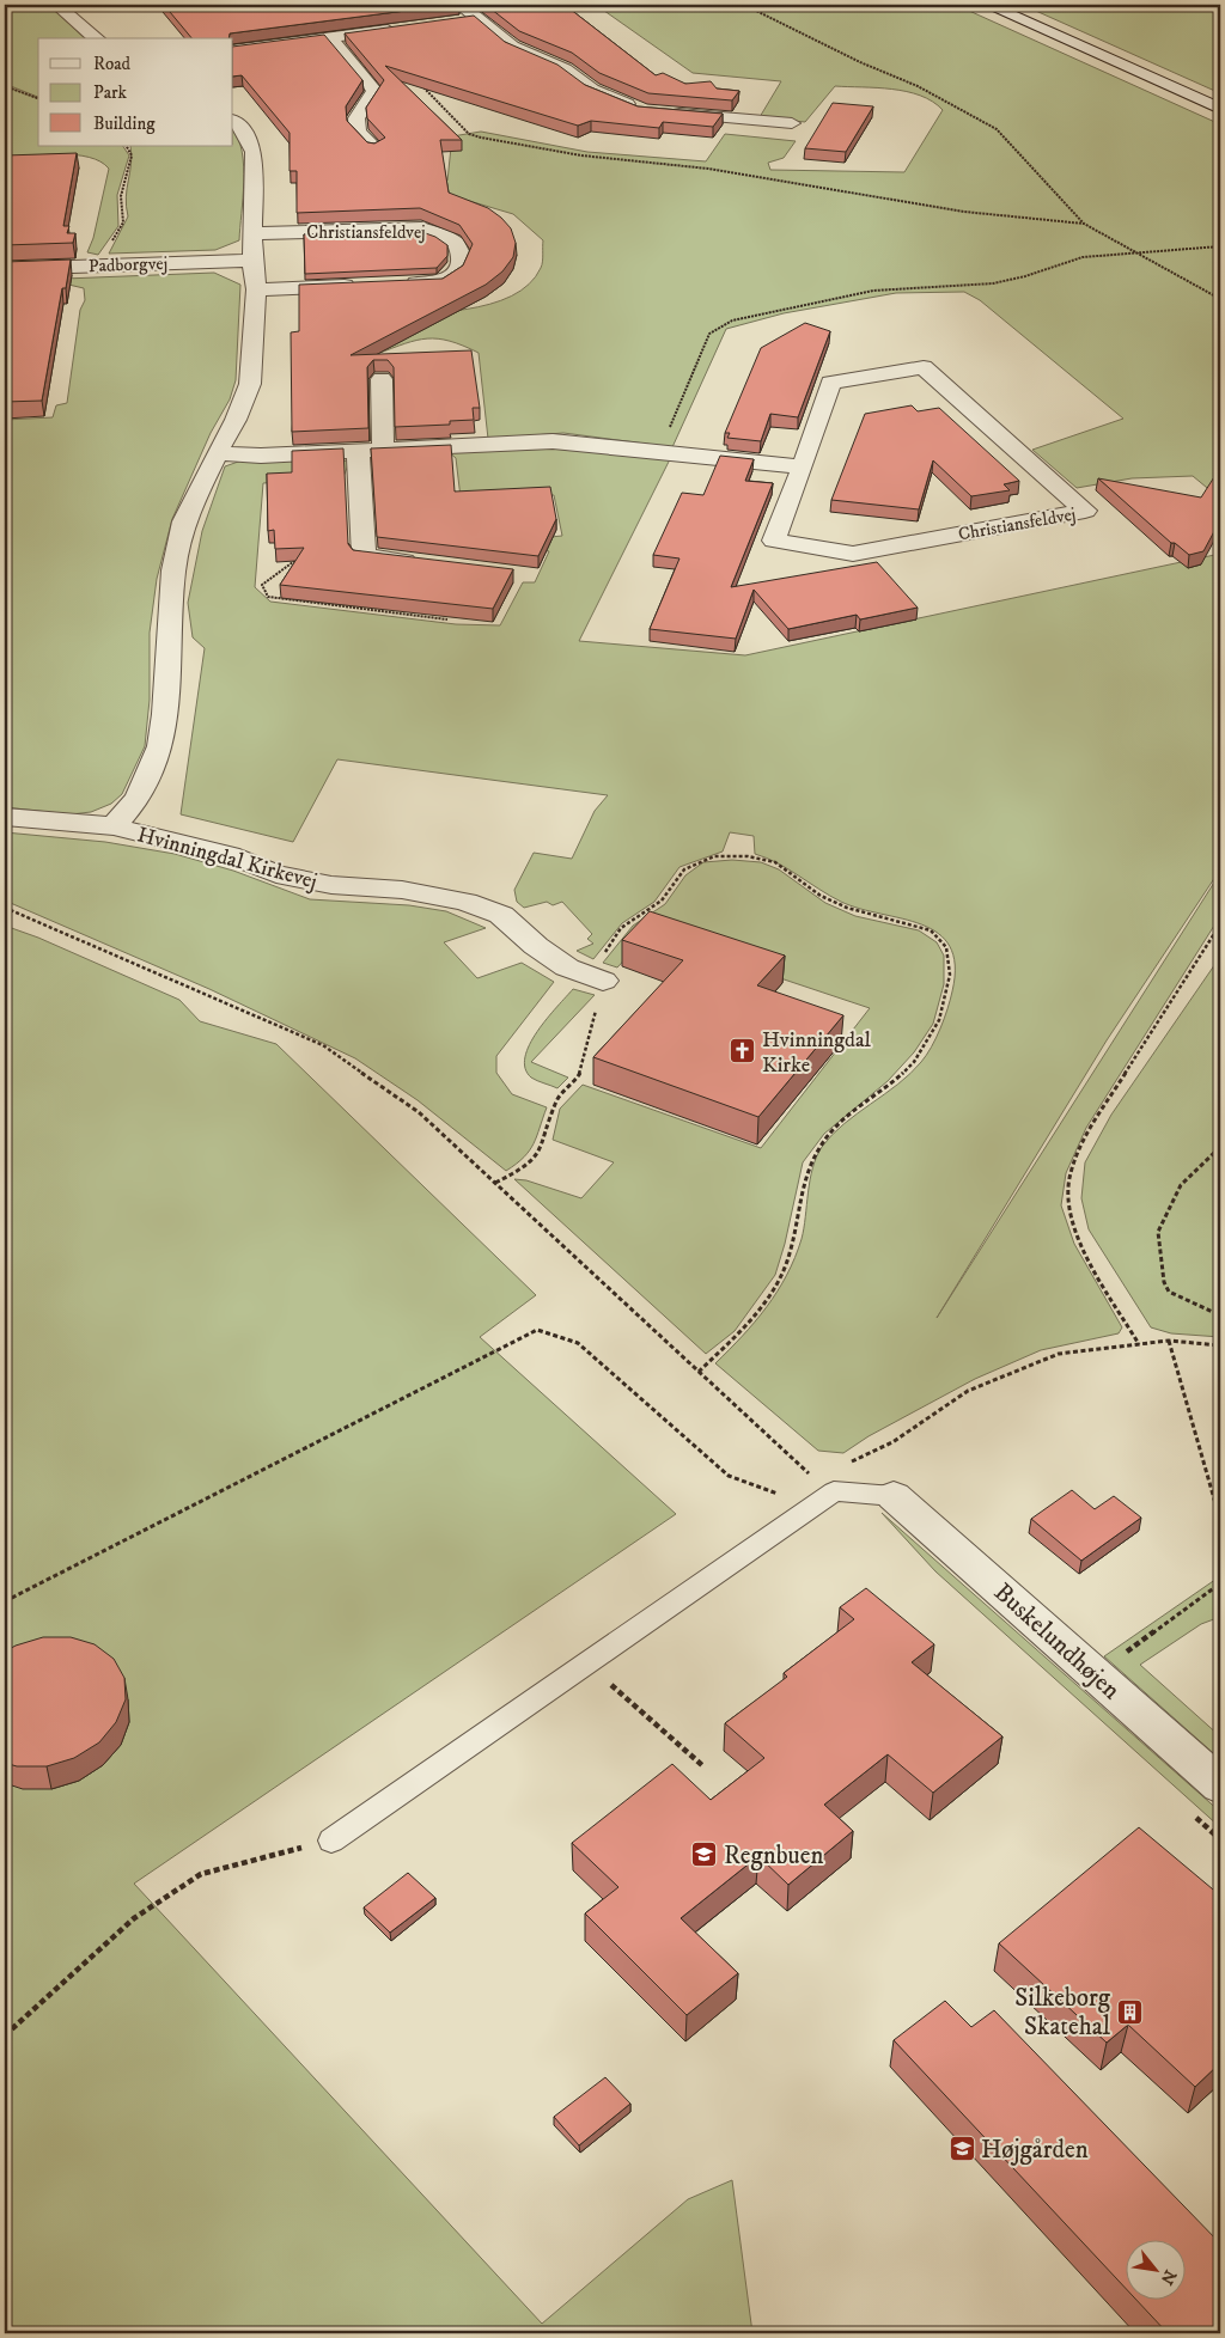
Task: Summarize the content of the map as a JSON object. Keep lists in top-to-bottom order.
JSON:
{
  "streets": {
    "street": [
      "Christiansfeldvej",
      "Padborgvej",
      "Hvinningdal Kirkevej",
      "Buskelundhøjen"
    ]
  },
  "places": {
    "church": ["Hvinningdal Kirke"],
    "school or university": ["Regnbuen", "Højgården"],
    "building": ["Silkeborg Skatehal"]
  },
  "legend": ["Road", "Park", "Building"],
  "north": "bottom right"
}
